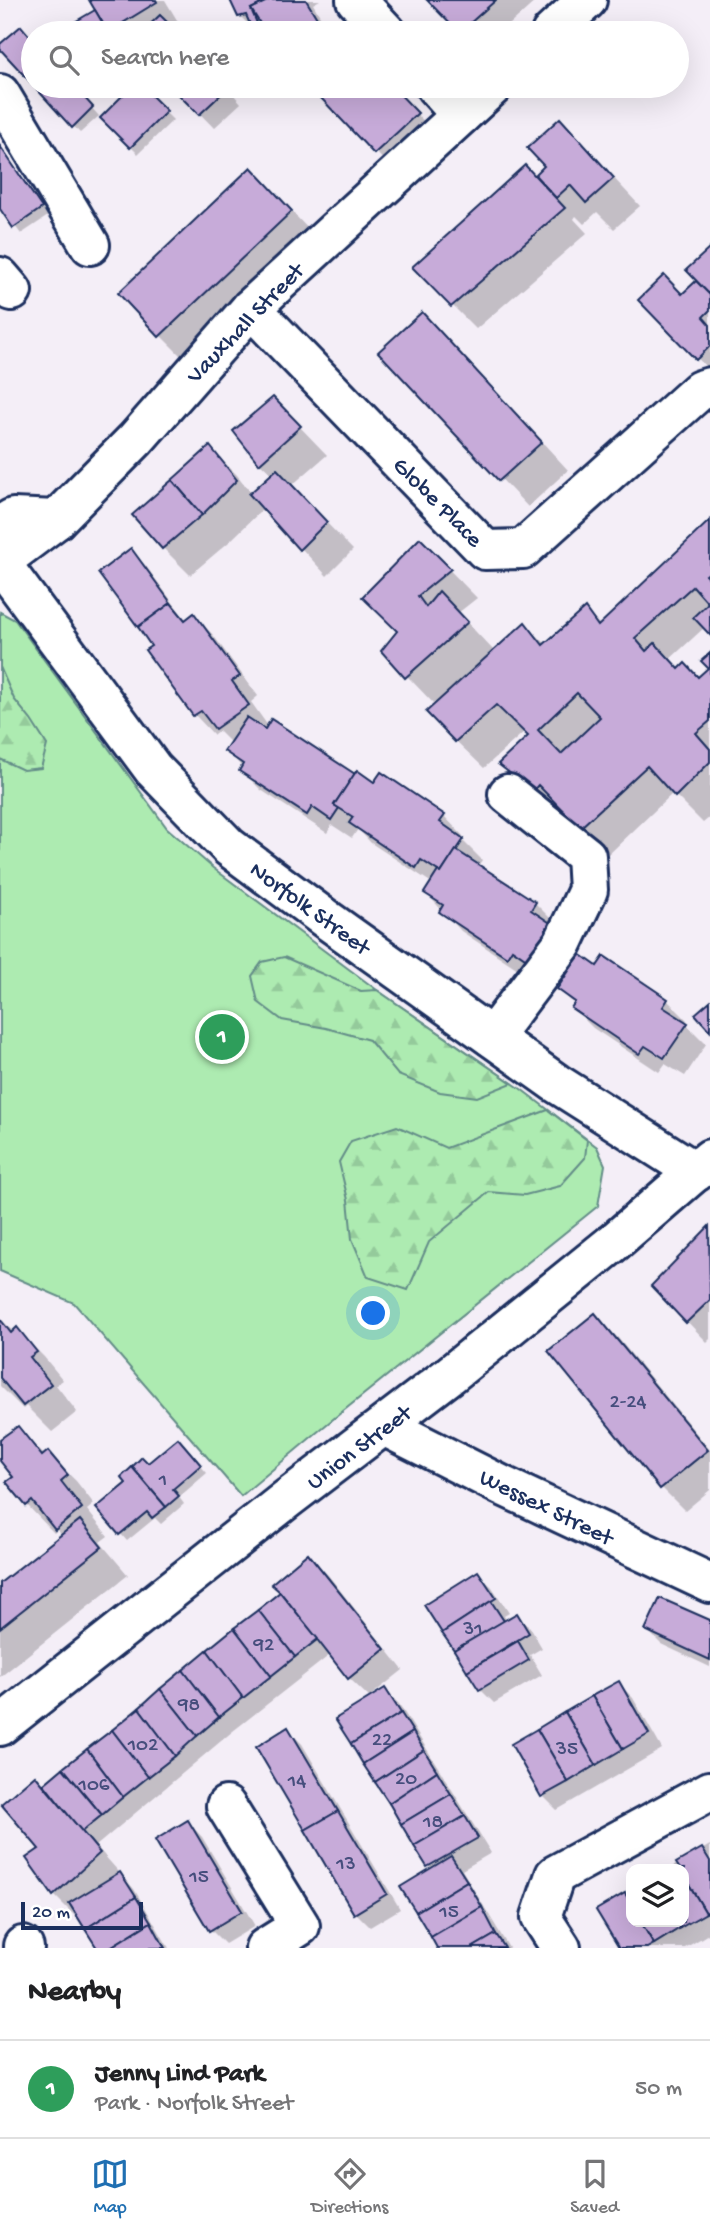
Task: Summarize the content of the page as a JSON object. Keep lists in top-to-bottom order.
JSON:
{
  "streets": {
    "street": [
      "Vauxhall Street",
      "Globe Place",
      "Norfolk Street",
      "Union Street",
      "Wessex Street"
    ]
  },
  "crossings": [
    ["Vauxhall Street", "Globe Place"],
    ["Vauxhall Street", "Norfolk Street"],
    ["Norfolk Street", "Union Street"],
    ["Union Street", "Wessex Street"]
  ],
  "house_numbers": [
    "2-24",
    "1",
    "31",
    "92",
    "98",
    "22",
    "102",
    "35",
    "20",
    "14",
    "106",
    "18",
    "13",
    "15",
    "15"
  ],
  "scale_bar": "20 m",
  "page": {
    "search": "Search here",
    "pins": "1",
    "scale": "20 m",
    "heading": "Nearby",
    "list": [
      {
        "mark": "1",
        "name": "Jenny Lind Park",
        "note": "Park · Norfolk Street",
        "value": "50 m"
      }
    ],
    "nav": ["Map", "Directions", "Saved"]
  }
}
